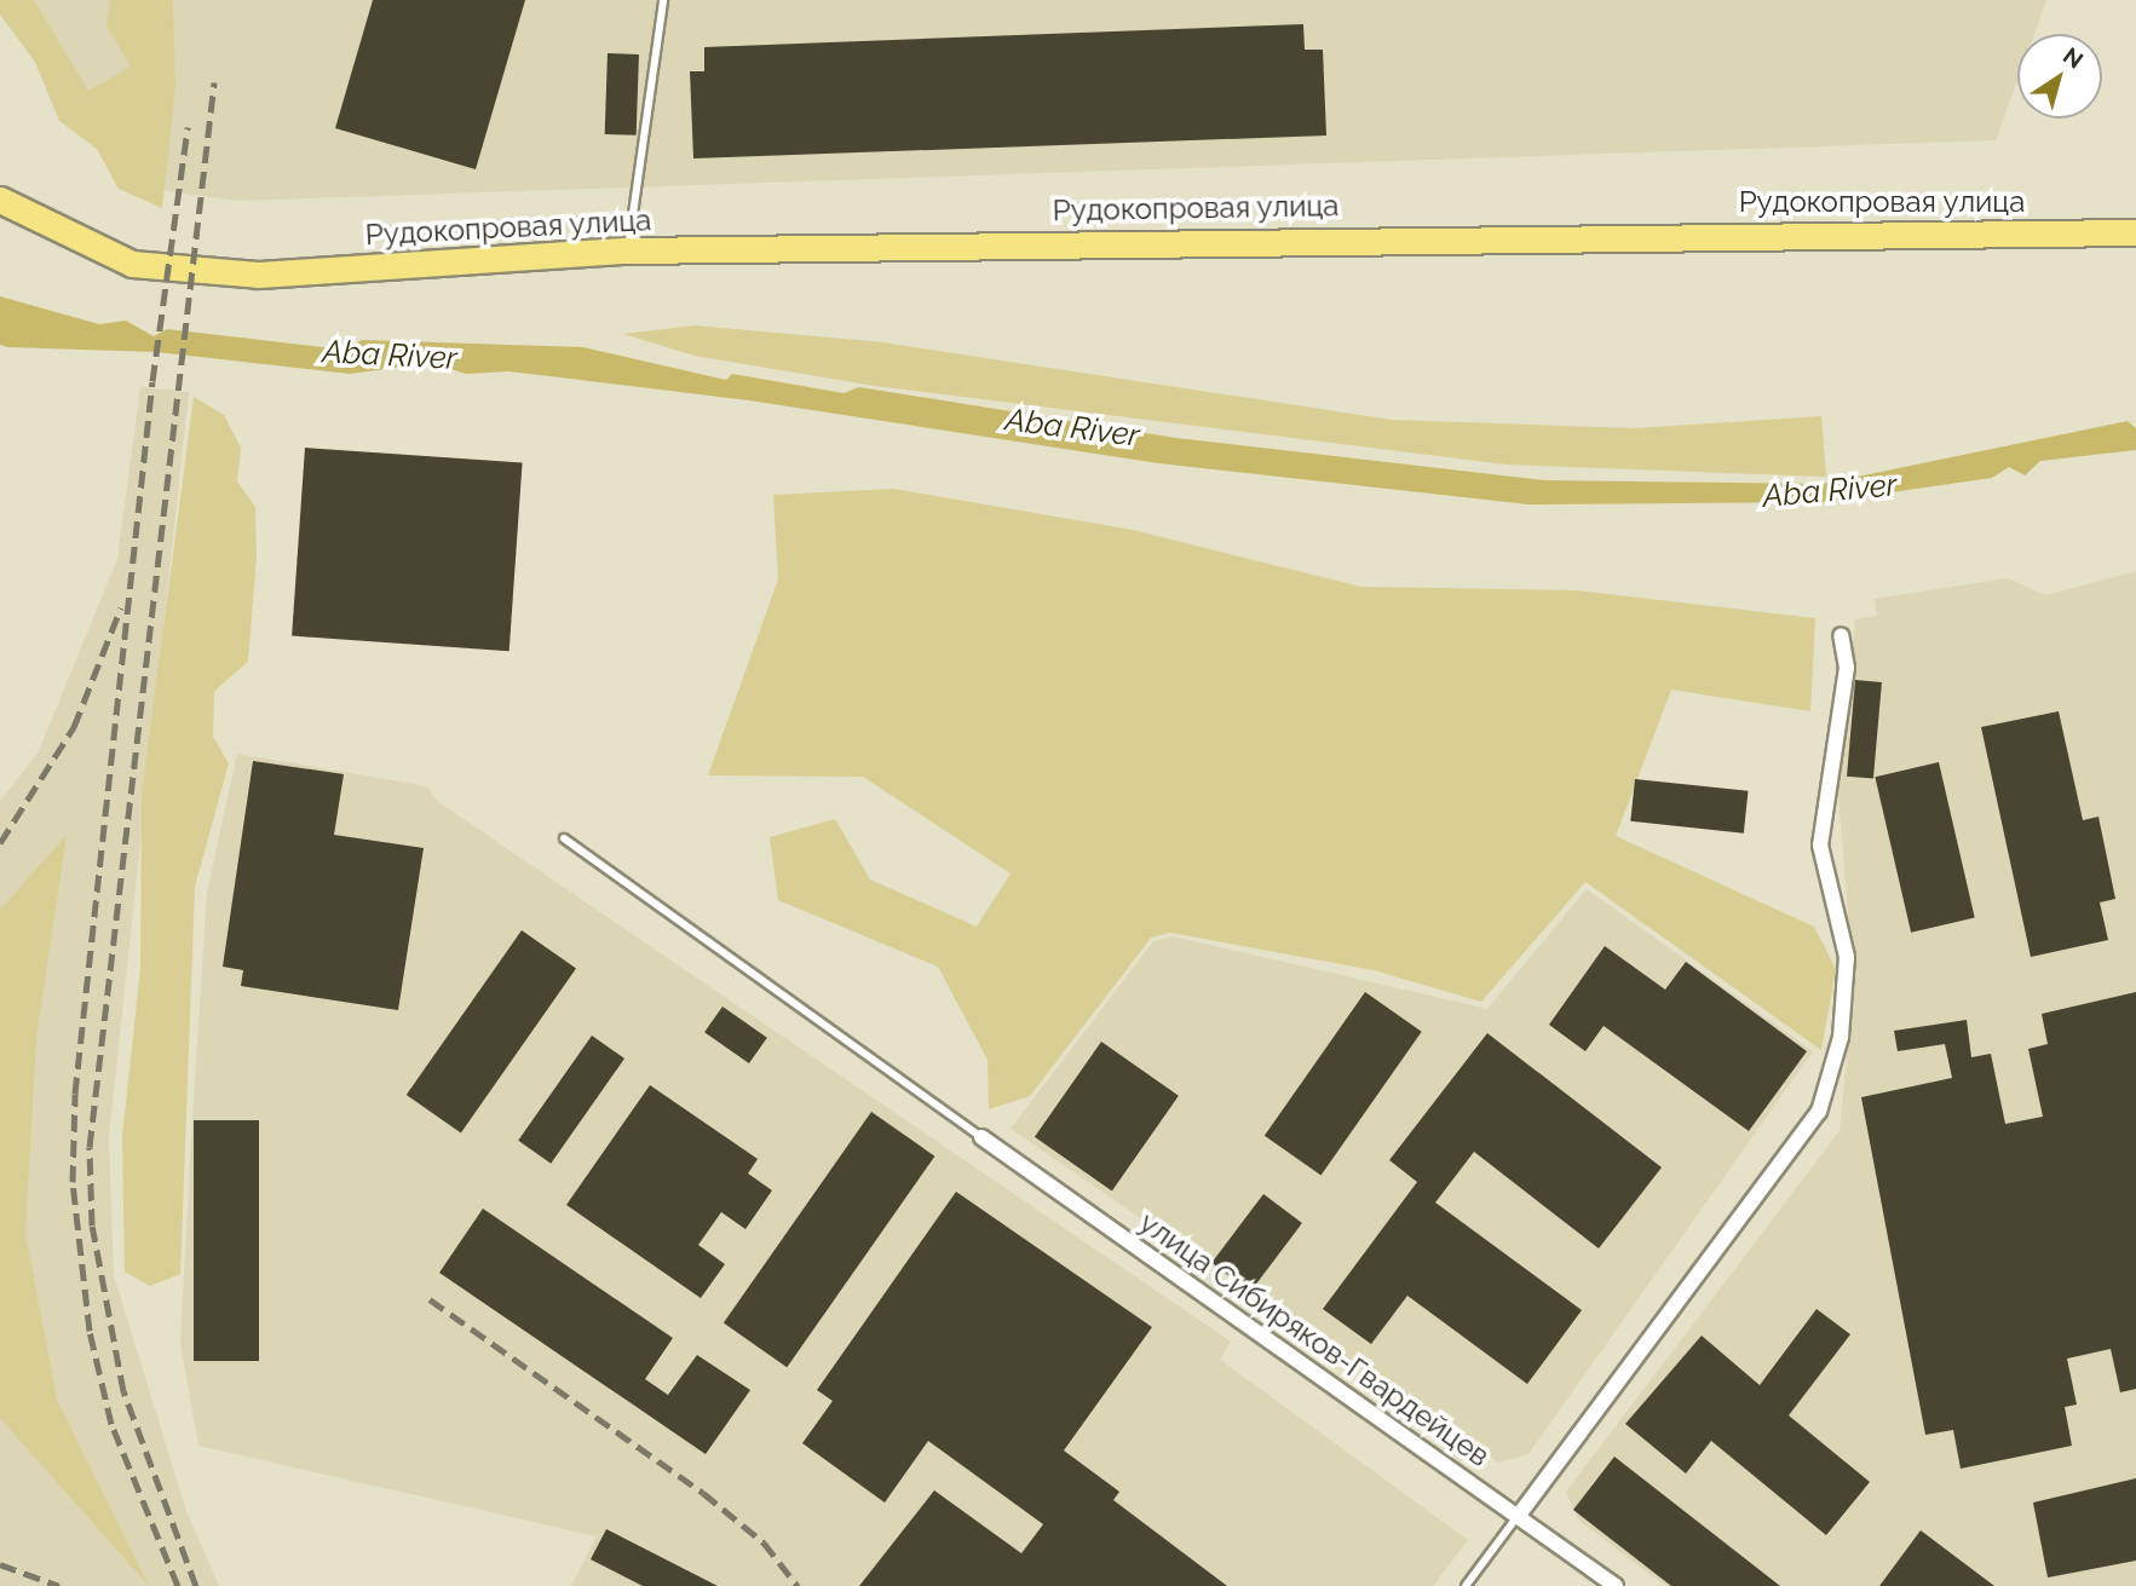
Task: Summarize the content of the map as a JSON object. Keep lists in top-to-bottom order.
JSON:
{
  "streets": {
    "main road": ["Рудокопровая улица"],
    "street": ["улица Сибиряков-Гвардейцев"]
  },
  "water": ["Aba River"],
  "north": "top right"
}
